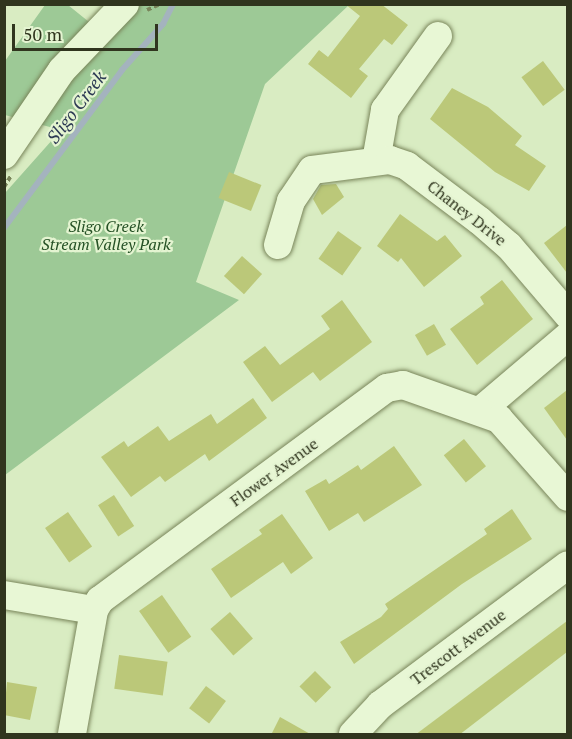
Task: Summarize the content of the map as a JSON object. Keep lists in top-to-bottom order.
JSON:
{
  "streets": {
    "street": ["Chaney Drive", "Flower Avenue", "Trescott Avenue"]
  },
  "water": ["Sligo Creek"],
  "parks": ["Sligo Creek Stream Valley Park"],
  "scale_bar": "50 m"
}
